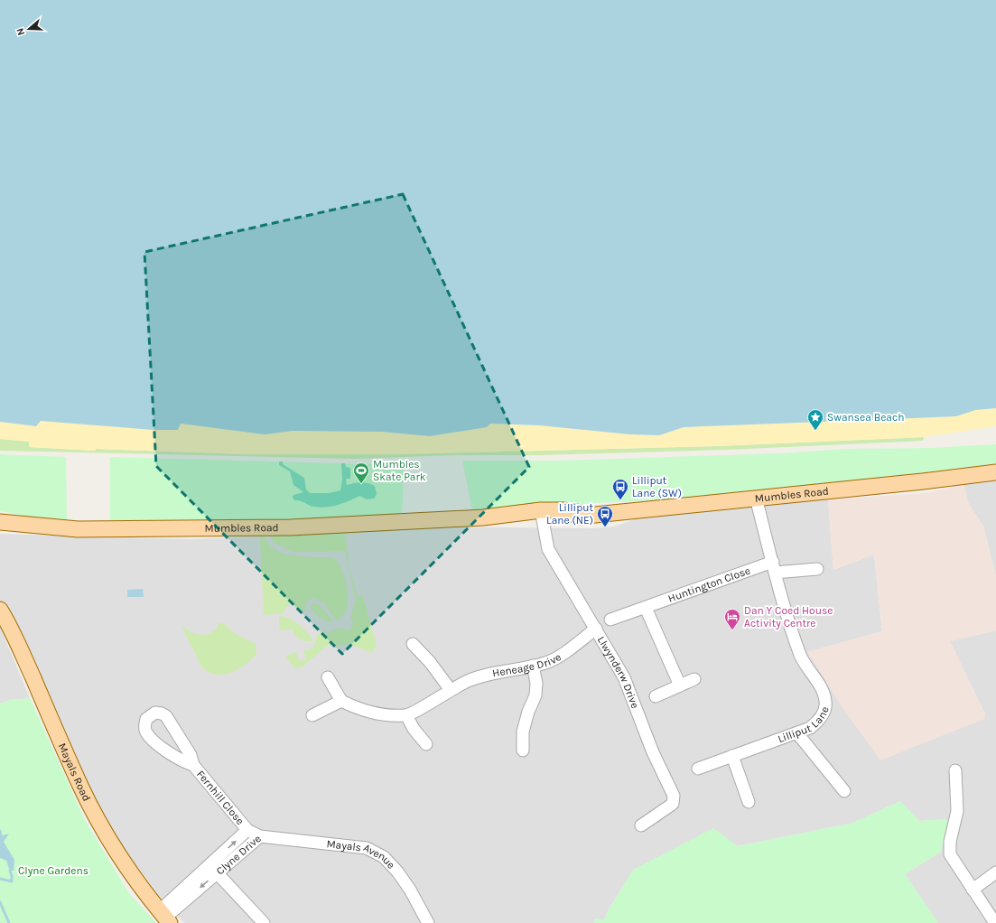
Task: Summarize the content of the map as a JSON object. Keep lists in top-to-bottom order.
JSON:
{
  "streets": {
    "main road": ["Mumbles Road", "Mayals Road"],
    "street": [
      "Huntington Close",
      "Heneage Drive",
      "Llwynderw Drive",
      "Lilliput Lane",
      "Fernhill Close",
      "Clyne Drive",
      "Mayals Avenue"
    ]
  },
  "crossings": [
    ["Mumbles Road", "Llwynderw Drive"],
    ["Mumbles Road", "Lilliput Lane"],
    ["Huntington Close", "Lilliput Lane"],
    ["Heneage Drive", "Llwynderw Drive"],
    ["Mayals Road", "Clyne Drive"],
    ["Fernhill Close", "Clyne Drive"],
    ["Clyne Drive", "Mayals Avenue"]
  ],
  "parks": ["Clyne Gardens"],
  "places": {
    "place": ["Swansea Beach"],
    "sports": ["Mumbles Skate Park"],
    "bus stop": ["Lilliput Lane (SW)", "Lilliput Lane (NE)"],
    "hotel": ["Dan Y Coed House Activity Centre"]
  },
  "north": "left"
}
